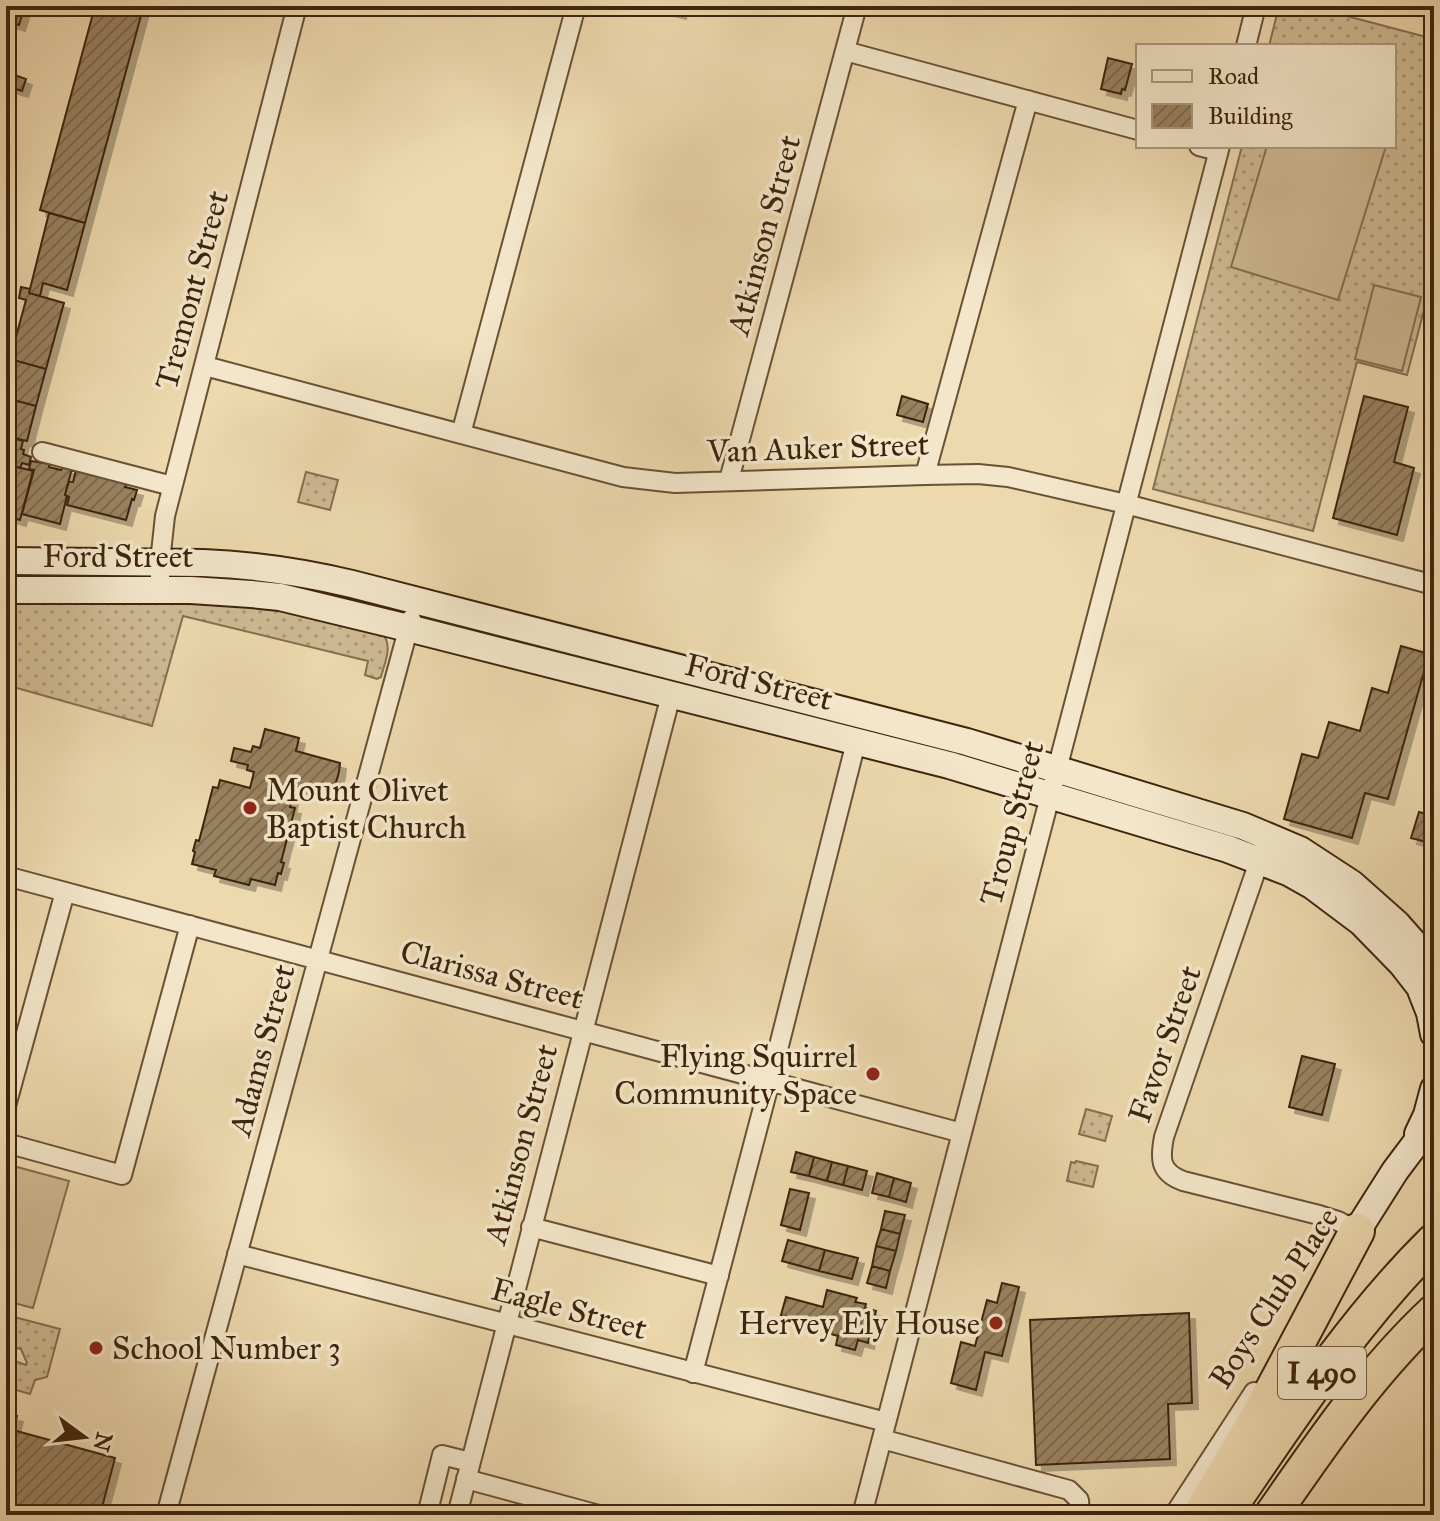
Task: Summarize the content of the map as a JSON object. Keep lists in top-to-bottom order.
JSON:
{
  "streets": {
    "highway": ["I 490"],
    "main road": ["Ford Street", "Boys Club Place"],
    "street": [
      "Atkinson Street",
      "Tremont Street",
      "Van Auker Street",
      "Troup Street",
      "Clarissa Street",
      "Favor Street",
      "Adams Street",
      "Eagle Street"
    ]
  },
  "crossings": [
    ["Atkinson Street", "Van Auker Street"],
    ["Atkinson Street", "Ford Street"],
    ["Atkinson Street", "Clarissa Street"],
    ["Atkinson Street", "Eagle Street"],
    ["Tremont Street", "Van Auker Street"],
    ["Tremont Street", "Ford Street"],
    ["Van Auker Street", "Troup Street"],
    ["Ford Street", "Troup Street"],
    ["Ford Street", "Favor Street"],
    ["Ford Street", "Adams Street"],
    ["Troup Street", "Clarissa Street"],
    ["Troup Street", "Eagle Street"],
    ["Clarissa Street", "Adams Street"],
    ["Favor Street", "Boys Club Place"],
    ["Adams Street", "Eagle Street"]
  ],
  "places": [
    "Mount Olivet Baptist Church",
    "Flying Squirrel Community Space",
    "Hervey Ely House",
    "School Number 3"
  ],
  "legend": ["Road", "Building"],
  "north": "right"
}
